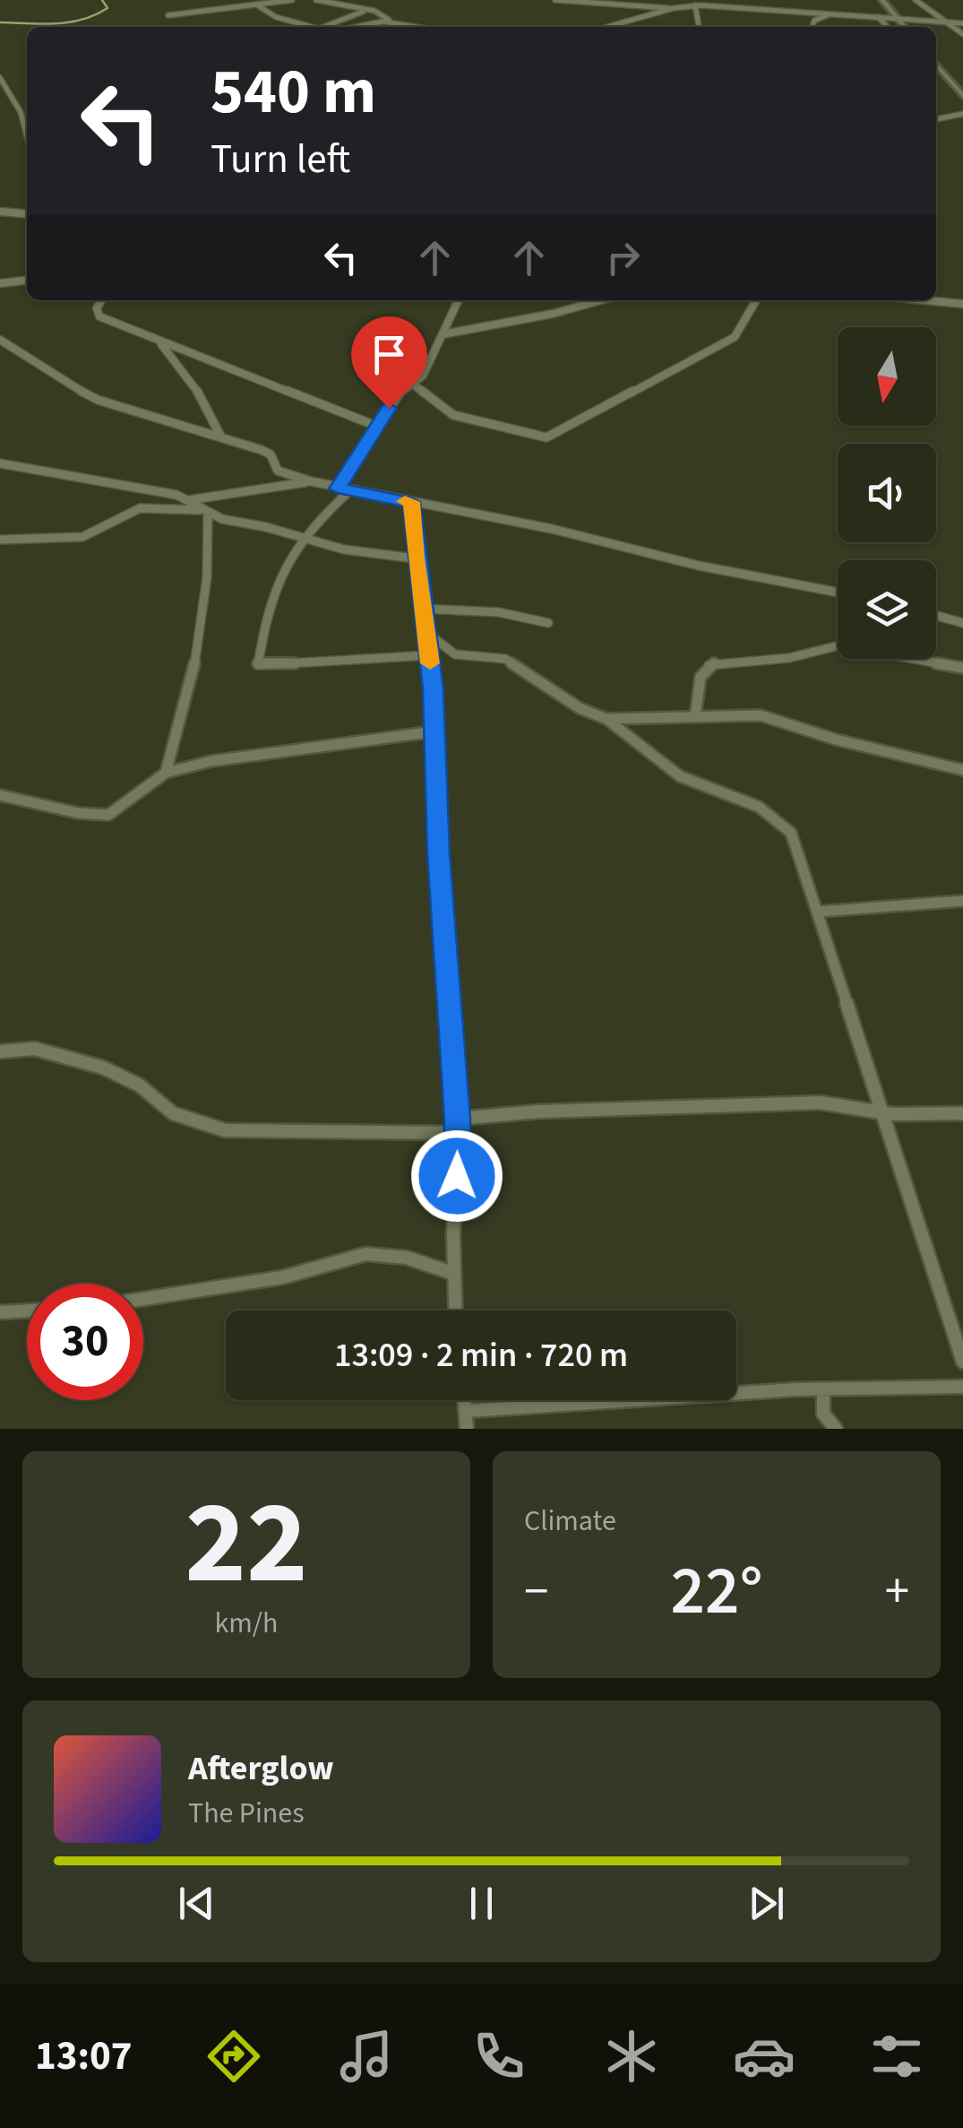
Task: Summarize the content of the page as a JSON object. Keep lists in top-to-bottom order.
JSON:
{
  "north": "bottom",
  "page": {
    "turn": ["540 m", "Turn left"],
    "limit": "30",
    "trip": "13:09 · 2 min · 720 m",
    "tile": [
      ["22", "km/h"],
      "Climate"
    ],
    "heat": ["−", "22°", "+"],
    "song": ["Afterglow", "The Pines"],
    "tabs": "13:07"
  }
}
